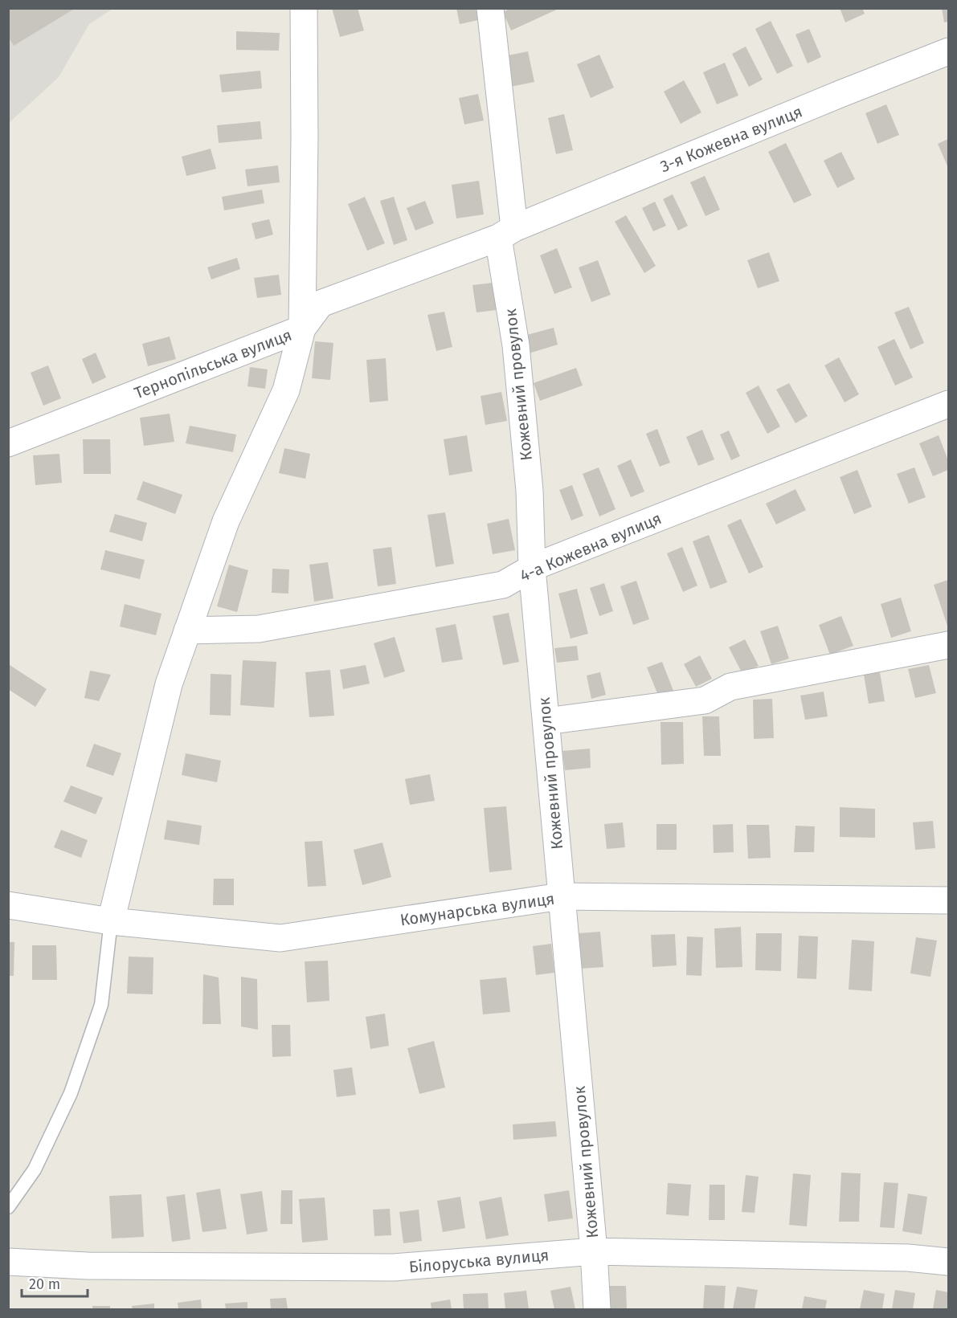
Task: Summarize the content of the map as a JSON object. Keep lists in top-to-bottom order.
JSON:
{
  "streets": {
    "street": [
      "3-я Кожевна вулиця",
      "Тернопільська вулиця",
      "Кожевний провулок",
      "4-а Кожевна вулиця",
      "Комунарська вулиця",
      "Білоруська вулиця"
    ]
  },
  "crossings": [
    ["3-я Кожевна вулиця", "Тернопільська вулиця"],
    ["3-я Кожевна вулиця", "Кожевний провулок"],
    ["Тернопільська вулиця", "Кожевний провулок"],
    ["Кожевний провулок", "4-а Кожевна вулиця"],
    ["Кожевний провулок", "Комунарська вулиця"],
    ["Кожевний провулок", "Білоруська вулиця"]
  ],
  "scale_bar": "20 m"
}
